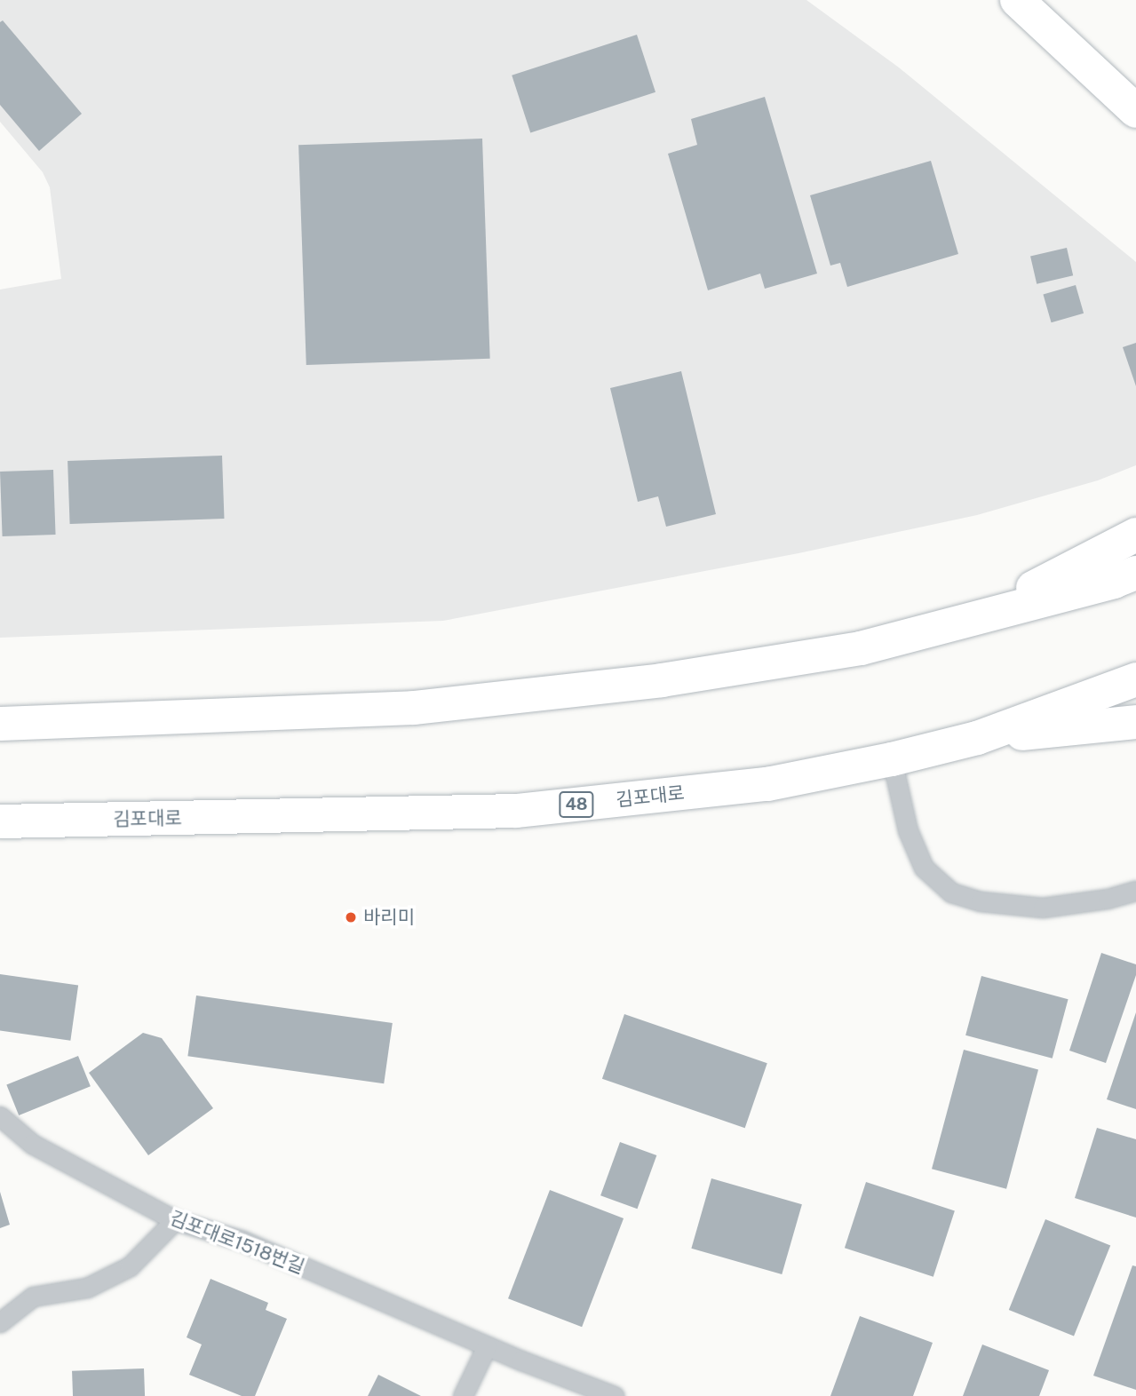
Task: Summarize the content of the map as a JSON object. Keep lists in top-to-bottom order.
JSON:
{
  "streets": {
    "main road": ["김포대로", "48"],
    "lane": ["김포대로1518번길"]
  },
  "places": ["바리미"]
}
